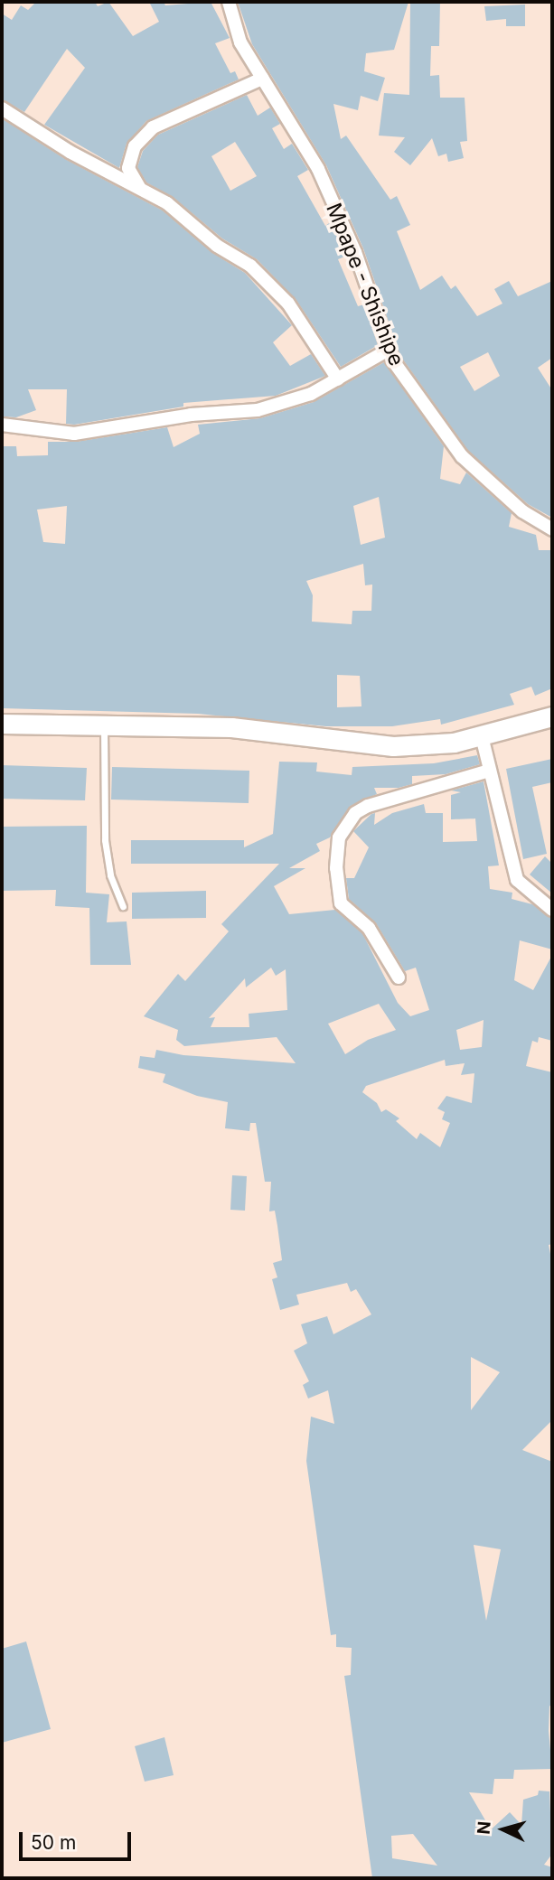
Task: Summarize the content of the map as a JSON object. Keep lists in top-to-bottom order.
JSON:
{
  "streets": {
    "street": ["Mpape - Shishipe"]
  },
  "scale_bar": "50 m",
  "north": "left"
}
